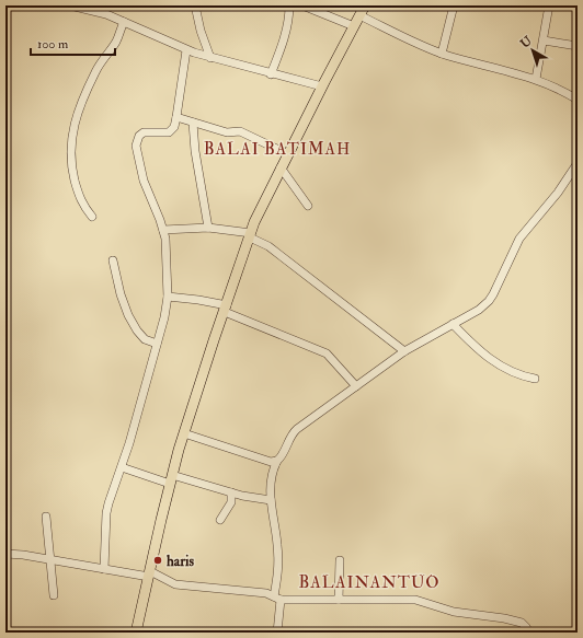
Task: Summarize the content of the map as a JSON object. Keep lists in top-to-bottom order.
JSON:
{
  "districts": ["BALAI BATIMAH", "BALAINANTUO"],
  "places": ["haris"],
  "scale_bar": "100 m",
  "north": "top left"
}
